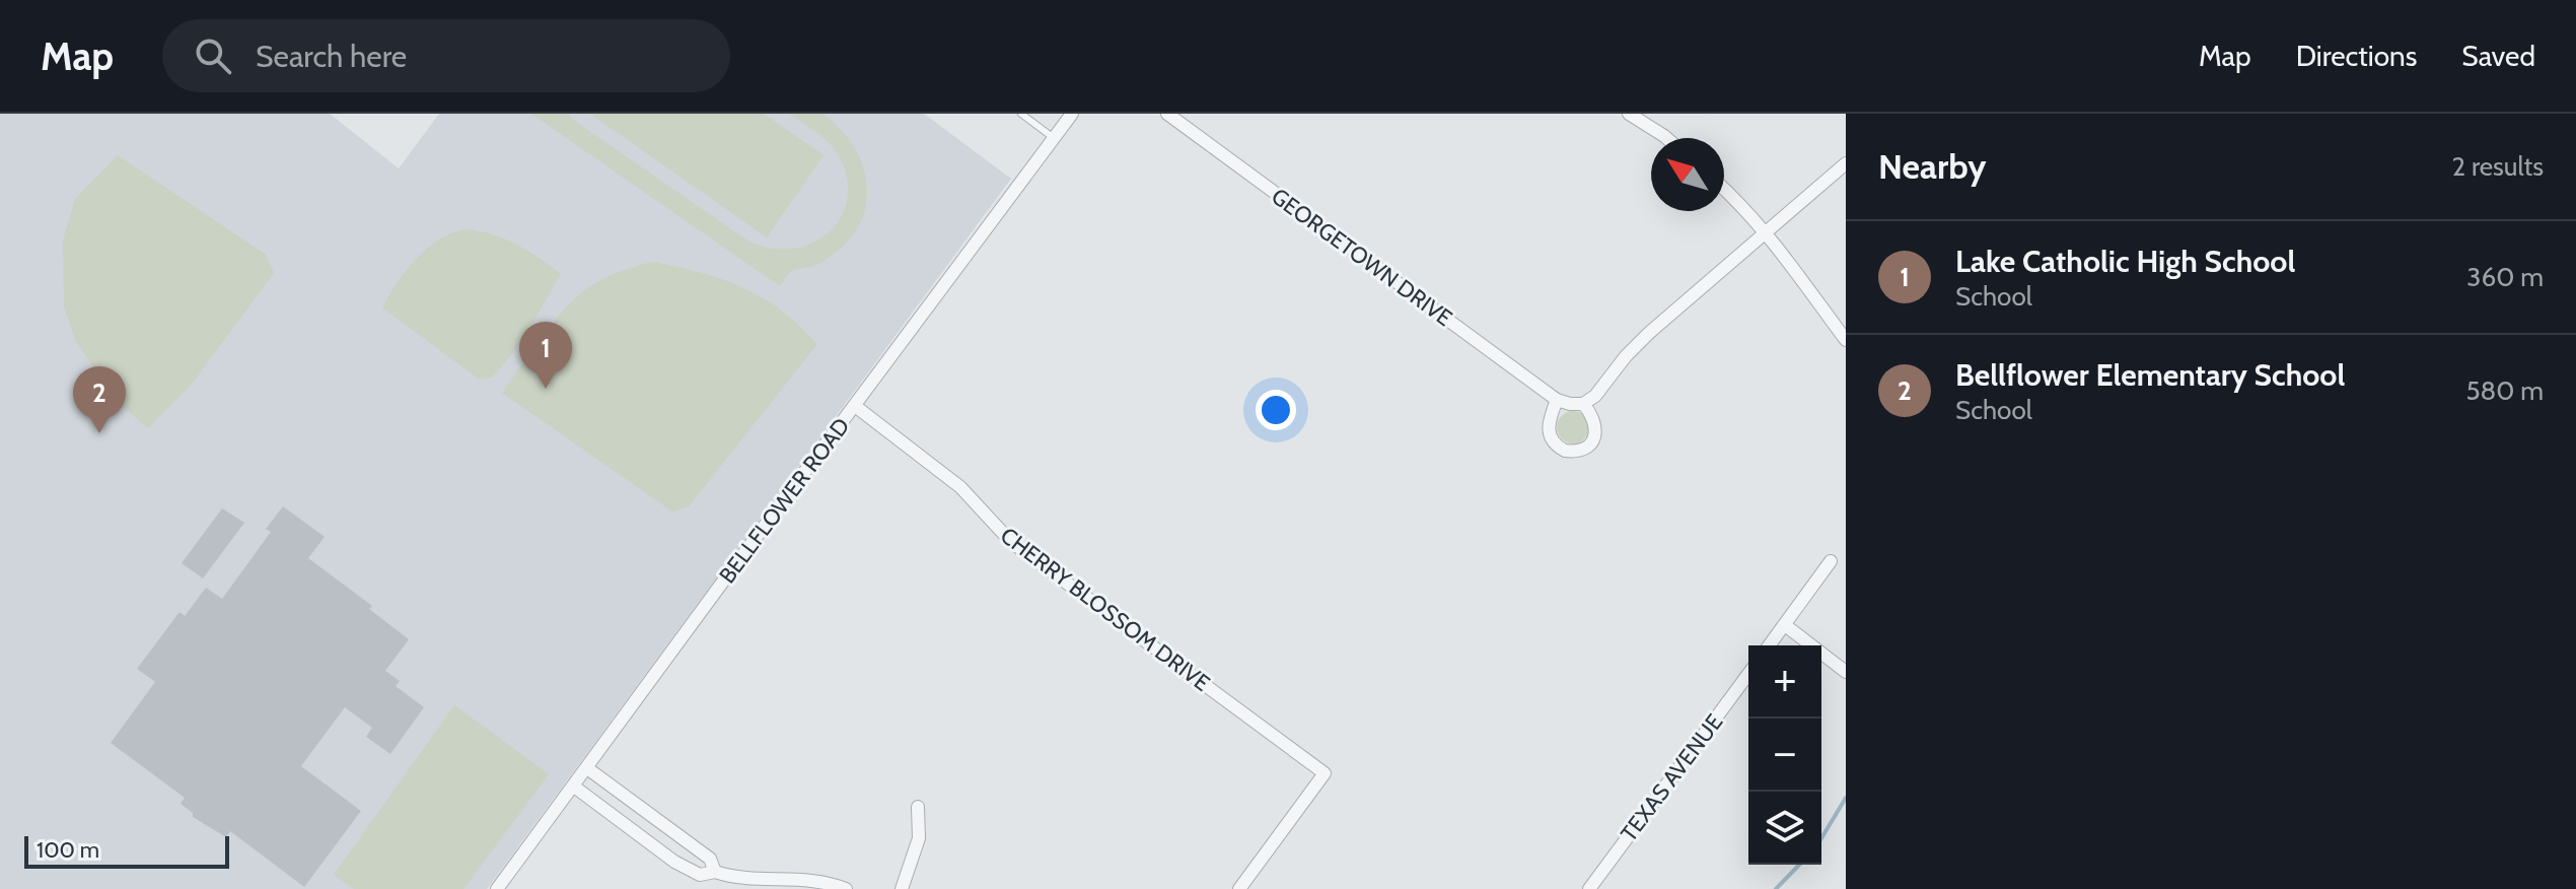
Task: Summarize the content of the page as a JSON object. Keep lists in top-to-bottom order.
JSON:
{
  "streets": {
    "street": [
      "GEORGETOWN DRIVE",
      "BELLFLOWER ROAD",
      "CHERRY BLOSSOM DRIVE",
      "TEXAS AVENUE"
    ]
  },
  "crossings": [
    ["BELLFLOWER ROAD", "CHERRY BLOSSOM DRIVE"]
  ],
  "scale_bar": "100 m",
  "north": "top left",
  "page": {
    "header": "Map",
    "search": "Search here",
    "nav": ["Map", "Directions", "Saved"],
    "heading": ["Nearby", "2 results"],
    "list": [
      {
        "mark": "1",
        "name": "Lake Catholic High School",
        "note": "School",
        "value": "360 m"
      },
      {
        "mark": "2",
        "name": "Bellflower Elementary School",
        "note": "School",
        "value": "580 m"
      }
    ],
    "pins": ["1", "2"],
    "map_buttons": ["+", "−"],
    "scale": "100 m"
  }
}
